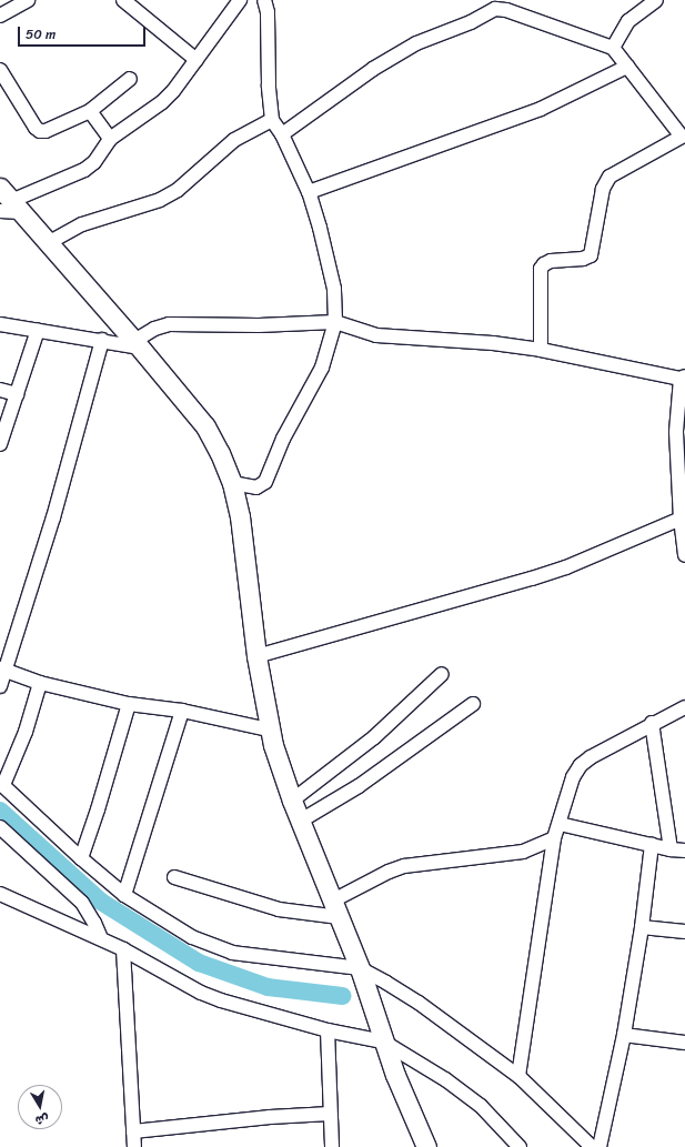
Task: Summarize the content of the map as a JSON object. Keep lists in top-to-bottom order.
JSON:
{
  "scale_bar": "50 m",
  "north": "bottom"
}
